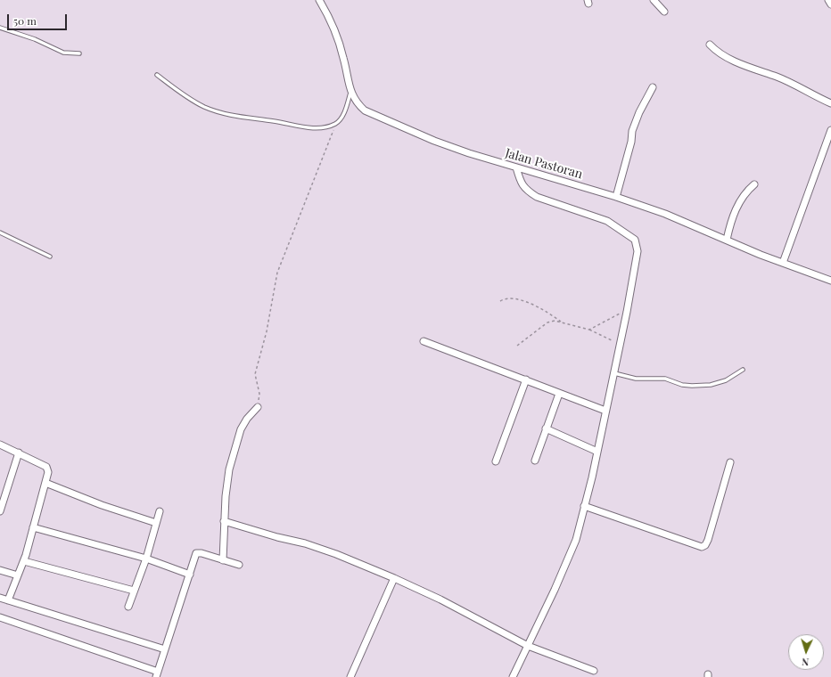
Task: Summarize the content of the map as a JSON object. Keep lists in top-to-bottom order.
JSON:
{
  "streets": {
    "street": ["Jalan Pastoran"]
  },
  "scale_bar": "50 m",
  "north": "bottom"
}
